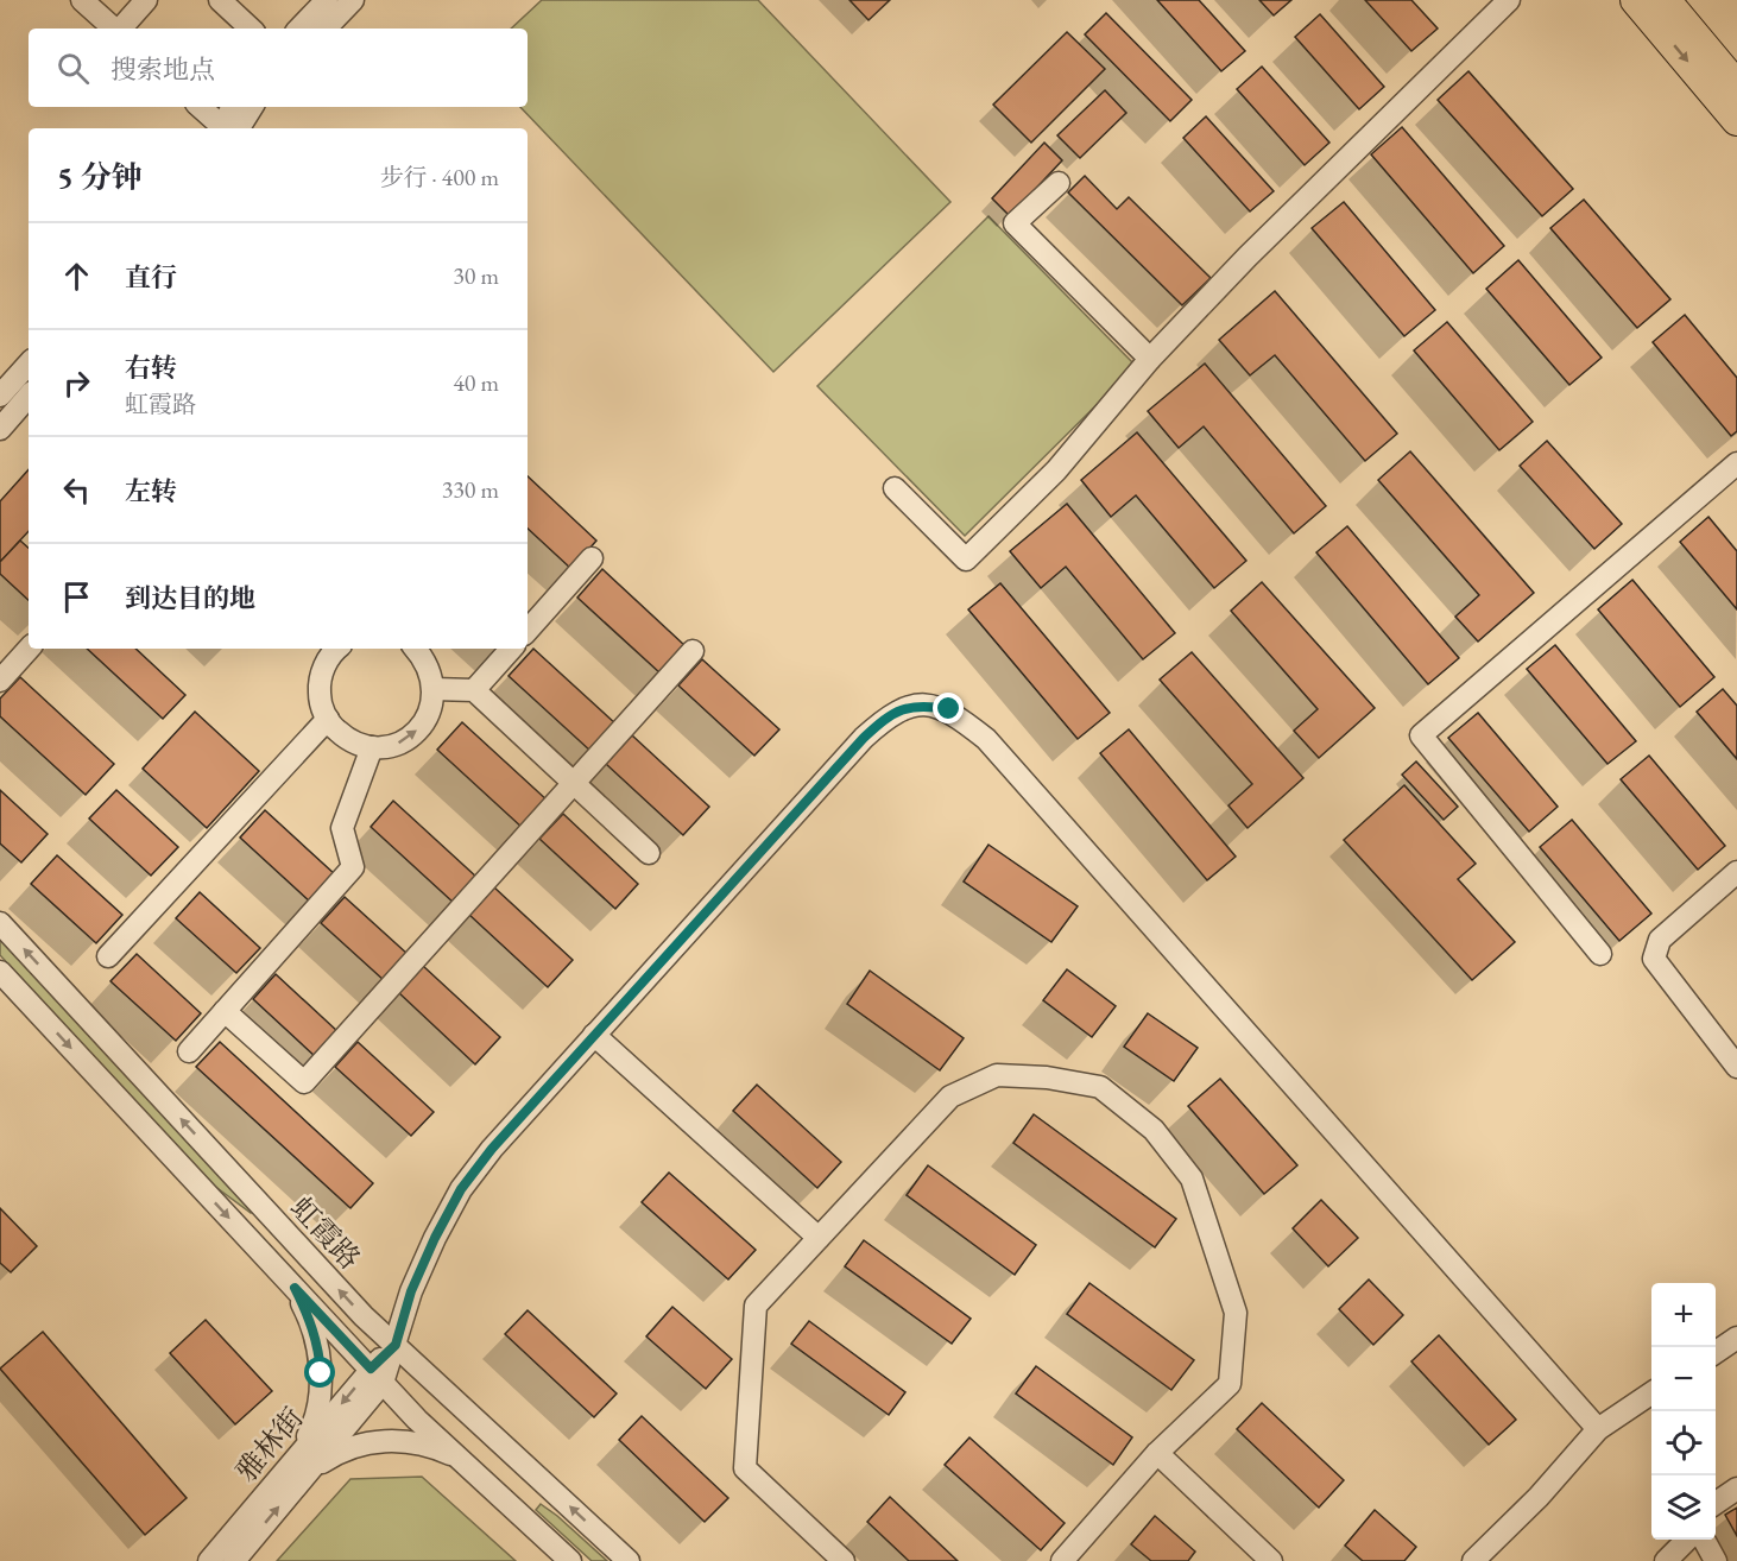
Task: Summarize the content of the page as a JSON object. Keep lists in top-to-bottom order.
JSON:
{
  "streets": {
    "street": ["虹霞路", "雅林街"]
  },
  "crossings": [
    ["虹霞路", "雅林街"]
  ],
  "page": {
    "search": "搜索地点",
    "heading": ["5 分钟", "步行 · 400 m"],
    "list": [
      ["直行", "30 m"],
      ["右转", "虹霞路", "40 m"],
      ["左转", "330 m"],
      "到达目的地"
    ],
    "map_buttons": ["+", "−"]
  }
}
